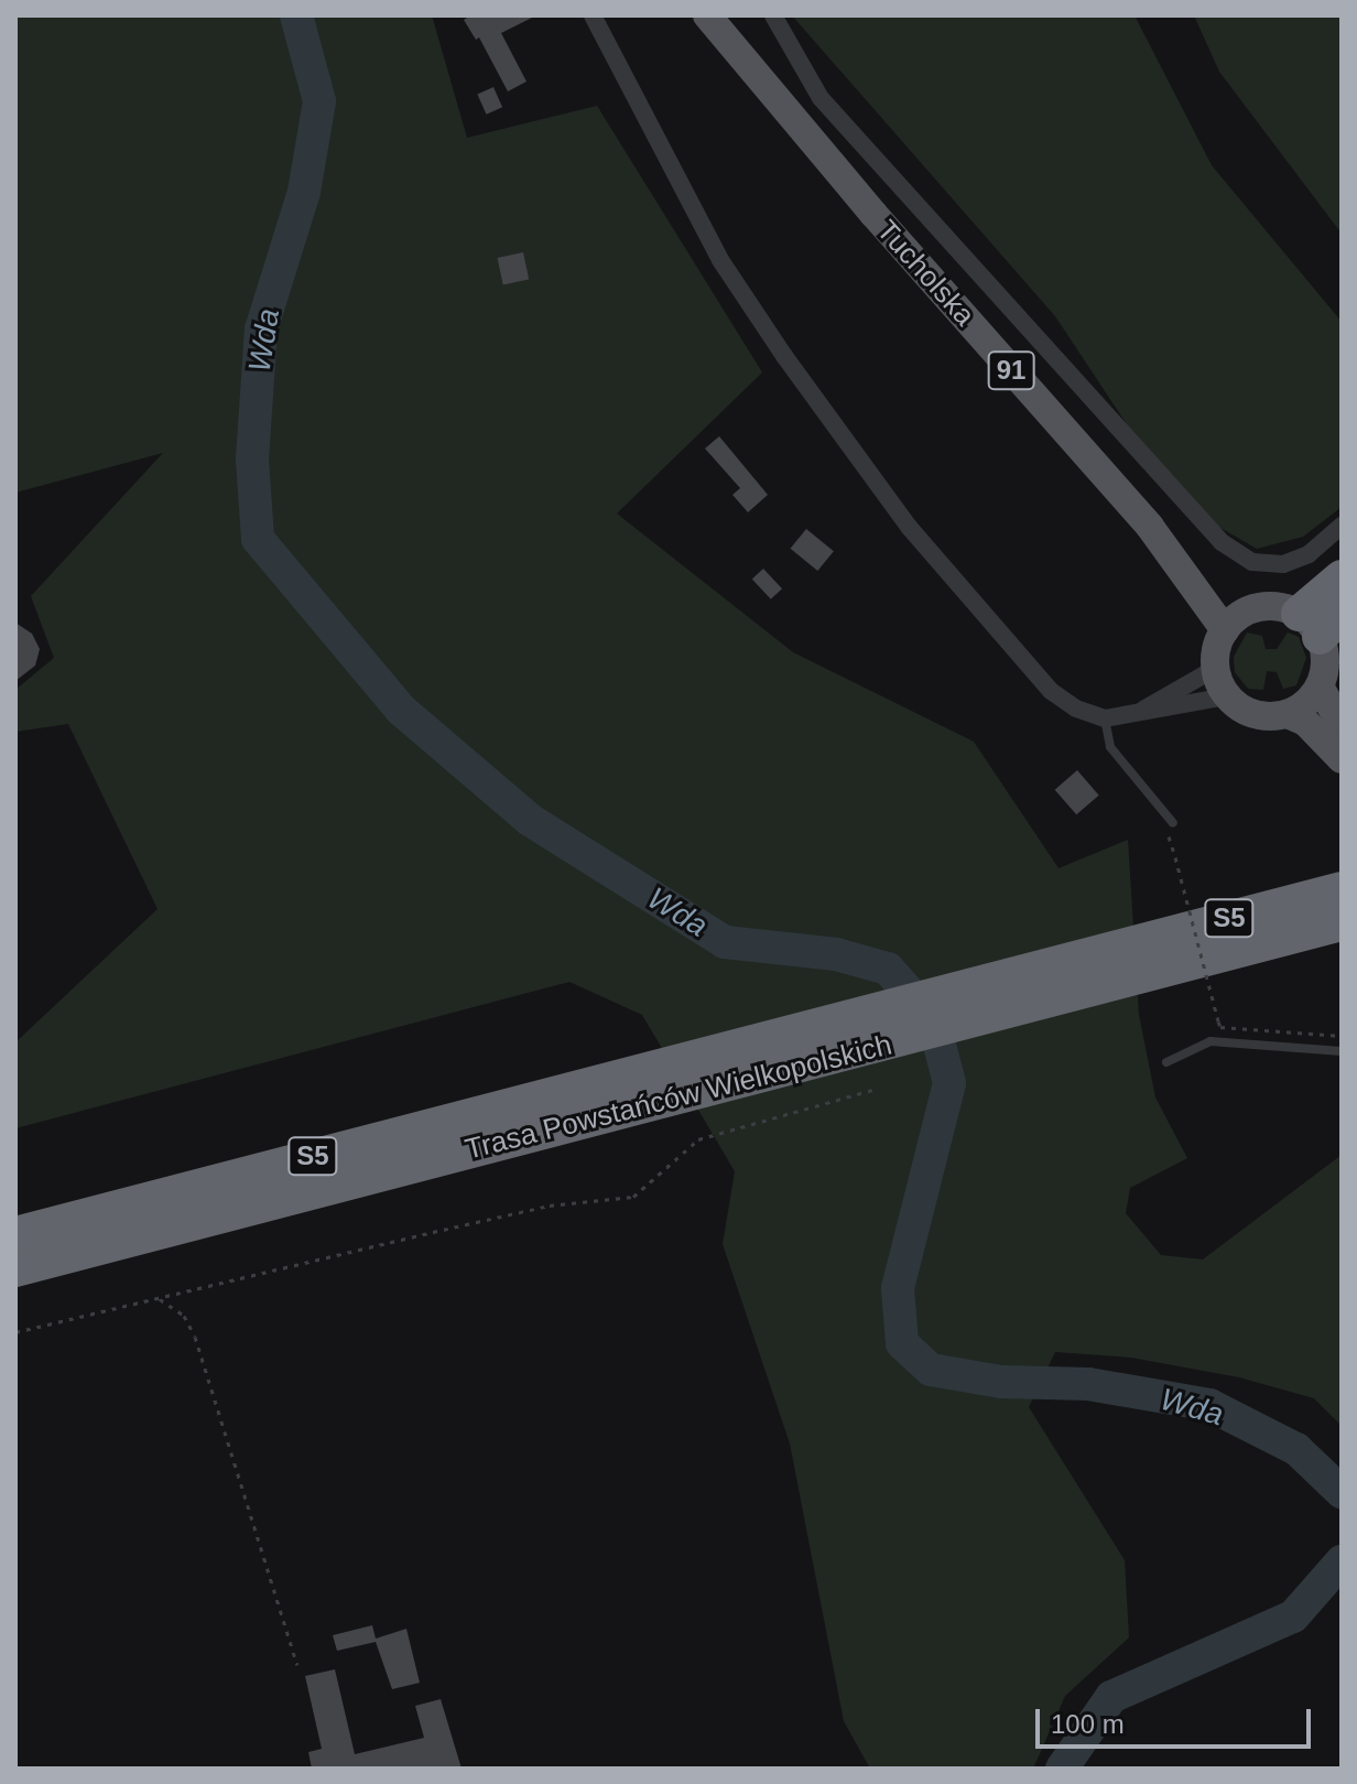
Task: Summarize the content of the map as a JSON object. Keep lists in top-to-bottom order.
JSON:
{
  "streets": {
    "highway": ["S5", "Trasa Powstańców Wielkopolskich"],
    "main road": ["Tucholska", "91"]
  },
  "water": ["Wda"],
  "scale_bar": "100 m"
}
